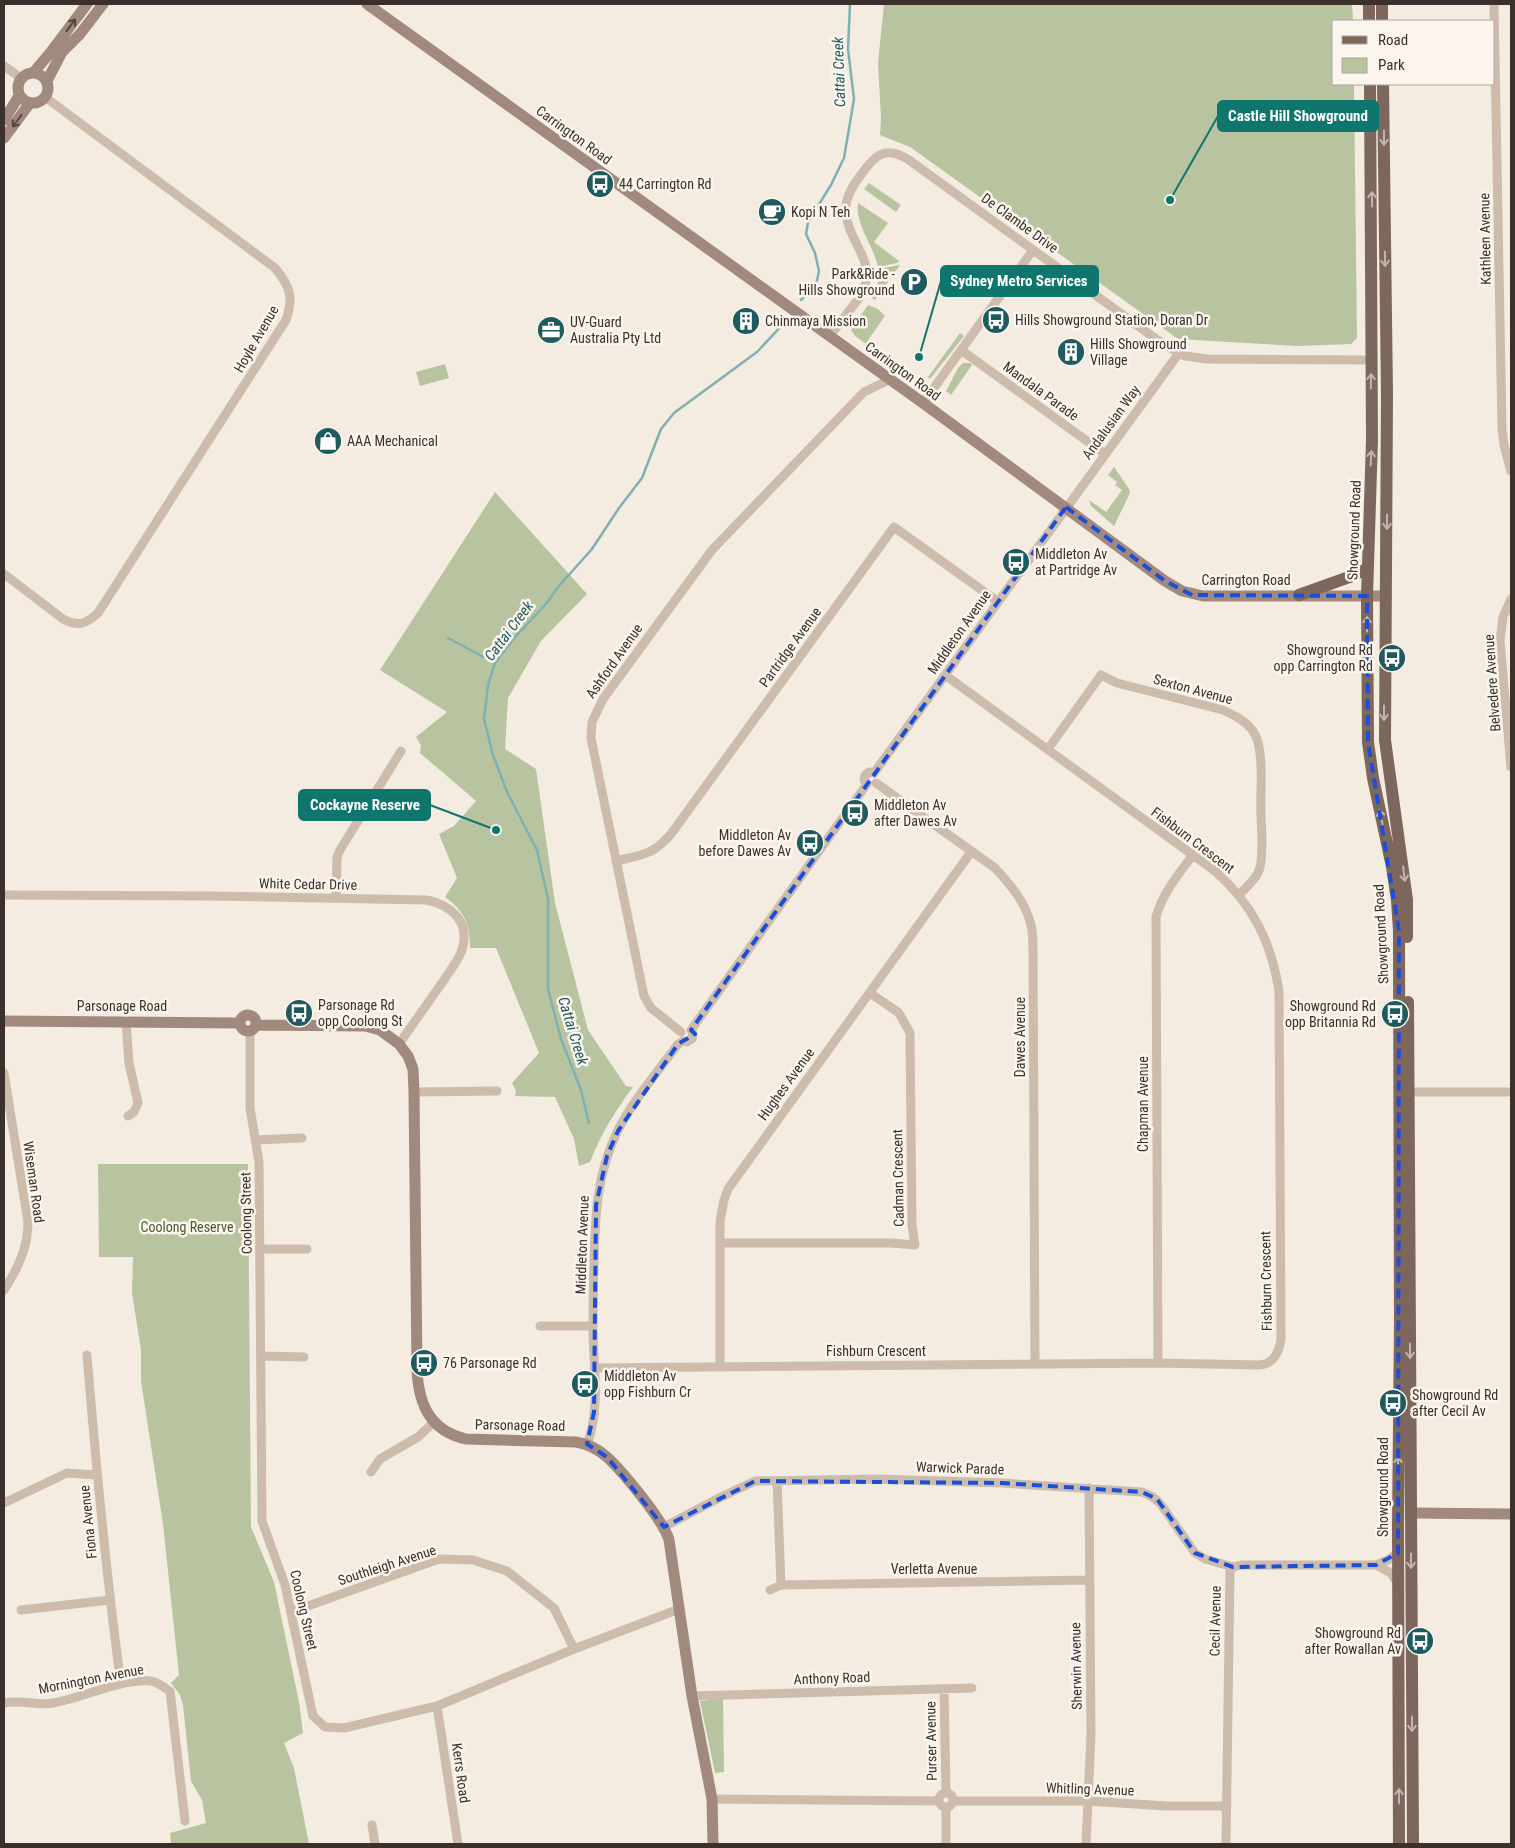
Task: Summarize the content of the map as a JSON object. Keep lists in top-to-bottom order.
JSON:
{
  "streets": {
    "main road": ["Carrington Road", "Showground Road", "Parsonage Road"],
    "street": [
      "De Clambe Drive",
      "Kathleen Avenue",
      "Hoyle Avenue",
      "Mandala Parade",
      "Andalusian Way",
      "Middleton Avenue",
      "Partridge Avenue",
      "Ashford Avenue",
      "Belvedere Avenue",
      "Sexton Avenue",
      "Fishburn Crescent",
      "White Cedar Drive",
      "Dawes Avenue",
      "Hughes Avenue",
      "Chapman Avenue",
      "Cadman Crescent",
      "Wiseman Road",
      "Coolong Street",
      "Warwick Parade",
      "Fiona Avenue",
      "Southleigh Avenue",
      "Verletta Avenue",
      "Cecil Avenue",
      "Sherwin Avenue",
      "Anthony Road",
      "Mornington Avenue",
      "Purser Avenue",
      "Kerrs Road",
      "Whitling Avenue"
    ]
  },
  "crossings": [
    ["Carrington Road", "De Clambe Drive"],
    ["Carrington Road", "Andalusian Way"],
    ["Carrington Road", "Showground Road"],
    ["Carrington Road", "Middleton Avenue"],
    ["Carrington Road", "Ashford Avenue"],
    ["De Clambe Drive", "Andalusian Way"],
    ["De Clambe Drive", "Showground Road"],
    ["Mandala Parade", "Andalusian Way"],
    ["Andalusian Way", "Middleton Avenue"],
    ["Showground Road", "Cecil Avenue"],
    ["Middleton Avenue", "Partridge Avenue"],
    ["Middleton Avenue", "Ashford Avenue"],
    ["Middleton Avenue", "Fishburn Crescent"],
    ["Middleton Avenue", "Parsonage Road"],
    ["Middleton Avenue", "Dawes Avenue"],
    ["Partridge Avenue", "Ashford Avenue"],
    ["Sexton Avenue", "Fishburn Crescent"],
    ["Fishburn Crescent", "Dawes Avenue"],
    ["Fishburn Crescent", "Hughes Avenue"],
    ["Fishburn Crescent", "Chapman Avenue"],
    ["White Cedar Drive", "Parsonage Road"],
    ["Parsonage Road", "Coolong Street"],
    ["Dawes Avenue", "Hughes Avenue"],
    ["Hughes Avenue", "Cadman Crescent"],
    ["Coolong Street", "Southleigh Avenue"],
    ["Coolong Street", "Kerrs Road"],
    ["Warwick Parade", "Cecil Avenue"],
    ["Warwick Parade", "Sherwin Avenue"],
    ["Fiona Avenue", "Mornington Avenue"],
    ["Verletta Avenue", "Sherwin Avenue"],
    ["Cecil Avenue", "Whitling Avenue"],
    ["Sherwin Avenue", "Whitling Avenue"],
    ["Anthony Road", "Purser Avenue"],
    ["Purser Avenue", "Whitling Avenue"]
  ],
  "water": ["Cattai Creek"],
  "parks": ["Coolong Reserve"],
  "places": {
    "bus stop": [
      "44 Carrington Rd",
      "Hills Showground Station, Doran Dr",
      "Middleton Av at Partridge Av",
      "Showground Rd opp Carrington Rd",
      "Middleton Av after Dawes Av",
      "Middleton Av before Dawes Av",
      "Parsonage Rd opp Coolong St",
      "Showground Rd opp Britannia Rd",
      "76 Parsonage Rd",
      "Middleton Av opp Fishburn Cr",
      "Showground Rd after Cecil Av",
      "Showground Rd after Rowallan Av"
    ],
    "other": ["Castle Hill Showground", "Sydney Metro Services", "Cockayne Reserve"],
    "cafe": ["Kopi N Teh"],
    "parking": ["Park&Ride - Hills Showground"],
    "building": ["Chinmaya Mission", "Hills Showground Village"],
    "office": ["UV-Guard Australia Pty Ltd"],
    "shop": ["AAA Mechanical"]
  },
  "legend": ["Road", "Park"]
}
